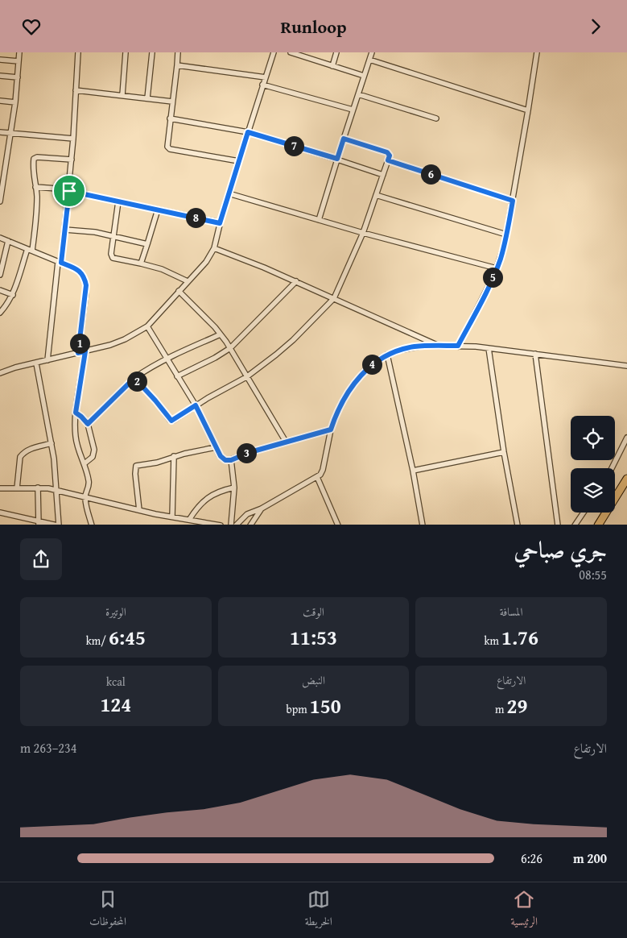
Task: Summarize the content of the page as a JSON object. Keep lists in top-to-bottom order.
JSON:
{
  "page": {
    "header": "Runloop",
    "pins": [
      "7",
      "6",
      "8",
      "5",
      "1",
      "4",
      "2",
      "3"
    ],
    "heading": ["جري صباحي", "08:55"],
    "stats": [
      ["المسافة", "1.76 km"],
      ["الوقت", "11:53"],
      ["الوتيرة", "6:45 /km"],
      ["الارتفاع", "29 m"],
      ["النبض", "150 bpm"],
      ["kcal", "124"]
    ],
    "chart": ["الارتفاع", "234–263 m"],
    "list": [
      {
        "name": "200 m",
        "note": "6:26"
      }
    ],
    "tabs": ["الرئيسية", "الخريطة", "المحفوظات"]
  }
}
